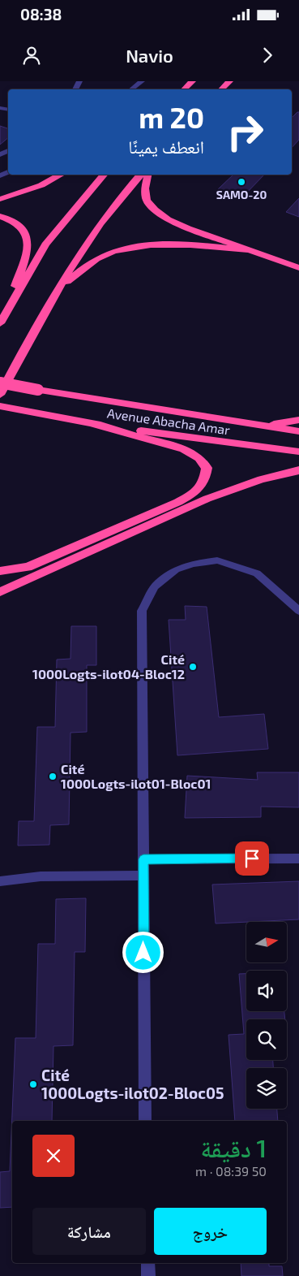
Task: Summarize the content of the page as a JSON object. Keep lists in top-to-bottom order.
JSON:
{
  "streets": {
    "highway": ["Avenue Abacha Amar"]
  },
  "places": [
    "SAMO-20",
    "Cité 1000Logts-ilot04-Bloc12",
    "Cité 1000Logts-ilot01-Bloc01",
    "Cité 1000Logts-ilot02-Bloc05"
  ],
  "north": "right",
  "page": {
    "status": "08:38",
    "header": "Navio",
    "turn": ["20 m", "انعطف يمينًا"],
    "heading": ["1 دقيقة", "50 m · 08:39"],
    "buttons": ["خروج", "مشاركة"]
  }
}
